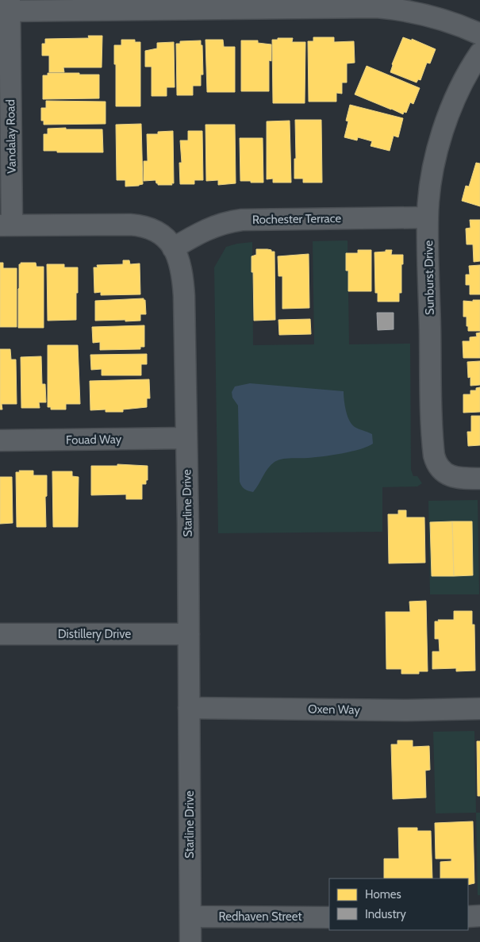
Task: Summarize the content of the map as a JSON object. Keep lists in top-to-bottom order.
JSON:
{
  "streets": {
    "street": [
      "Vandalay Road",
      "Rochester Terrace",
      "Sunburst Drive",
      "Fouad Way",
      "Starline Drive",
      "Distillery Drive",
      "Oxen Way",
      "Redhaven Street"
    ]
  },
  "crossings": [
    ["Vandalay Road", "Starline Drive"],
    ["Rochester Terrace", "Sunburst Drive"],
    ["Rochester Terrace", "Starline Drive"],
    ["Fouad Way", "Starline Drive"],
    ["Starline Drive", "Distillery Drive"],
    ["Starline Drive", "Oxen Way"],
    ["Starline Drive", "Redhaven Street"]
  ],
  "legend": ["Homes", "Industry"]
}
